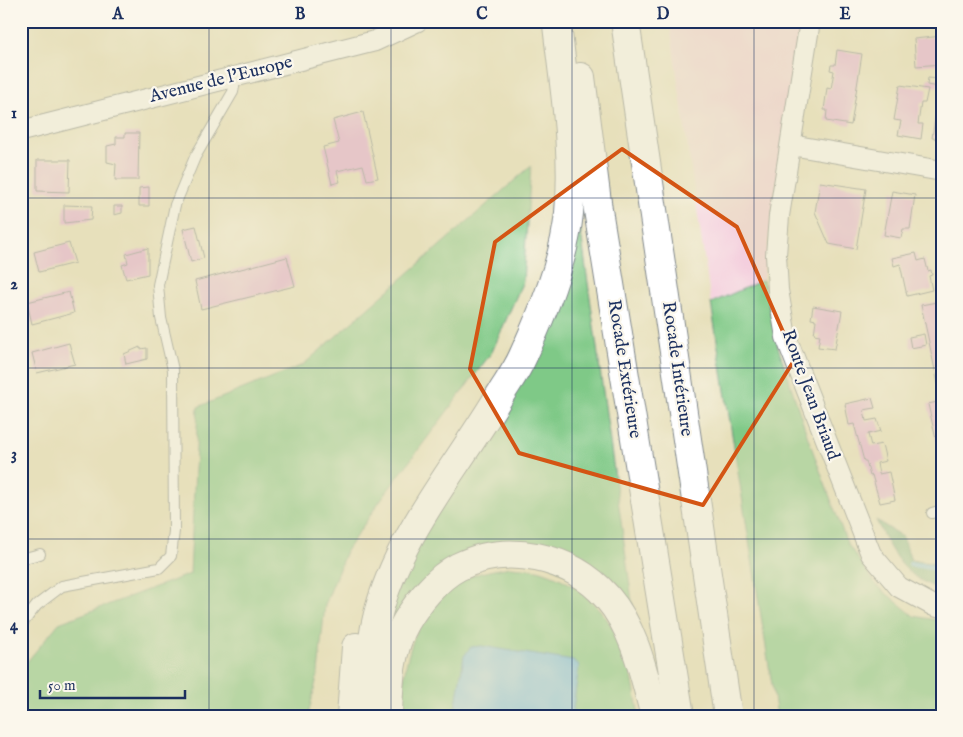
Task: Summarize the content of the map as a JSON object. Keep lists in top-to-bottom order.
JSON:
{
  "streets": {
    "highway": ["Rocade Extérieure", "Rocade Intérieure"],
    "street": ["Avenue de l'Europe", "Route Jean Briaud"]
  },
  "scale_bar": "50 m",
  "grid": {
    "columns": [
      "A",
      "B",
      "C",
      "D",
      "E"
    ],
    "rows": [
      "1",
      "2",
      "3",
      "4"
    ]
  }
}
